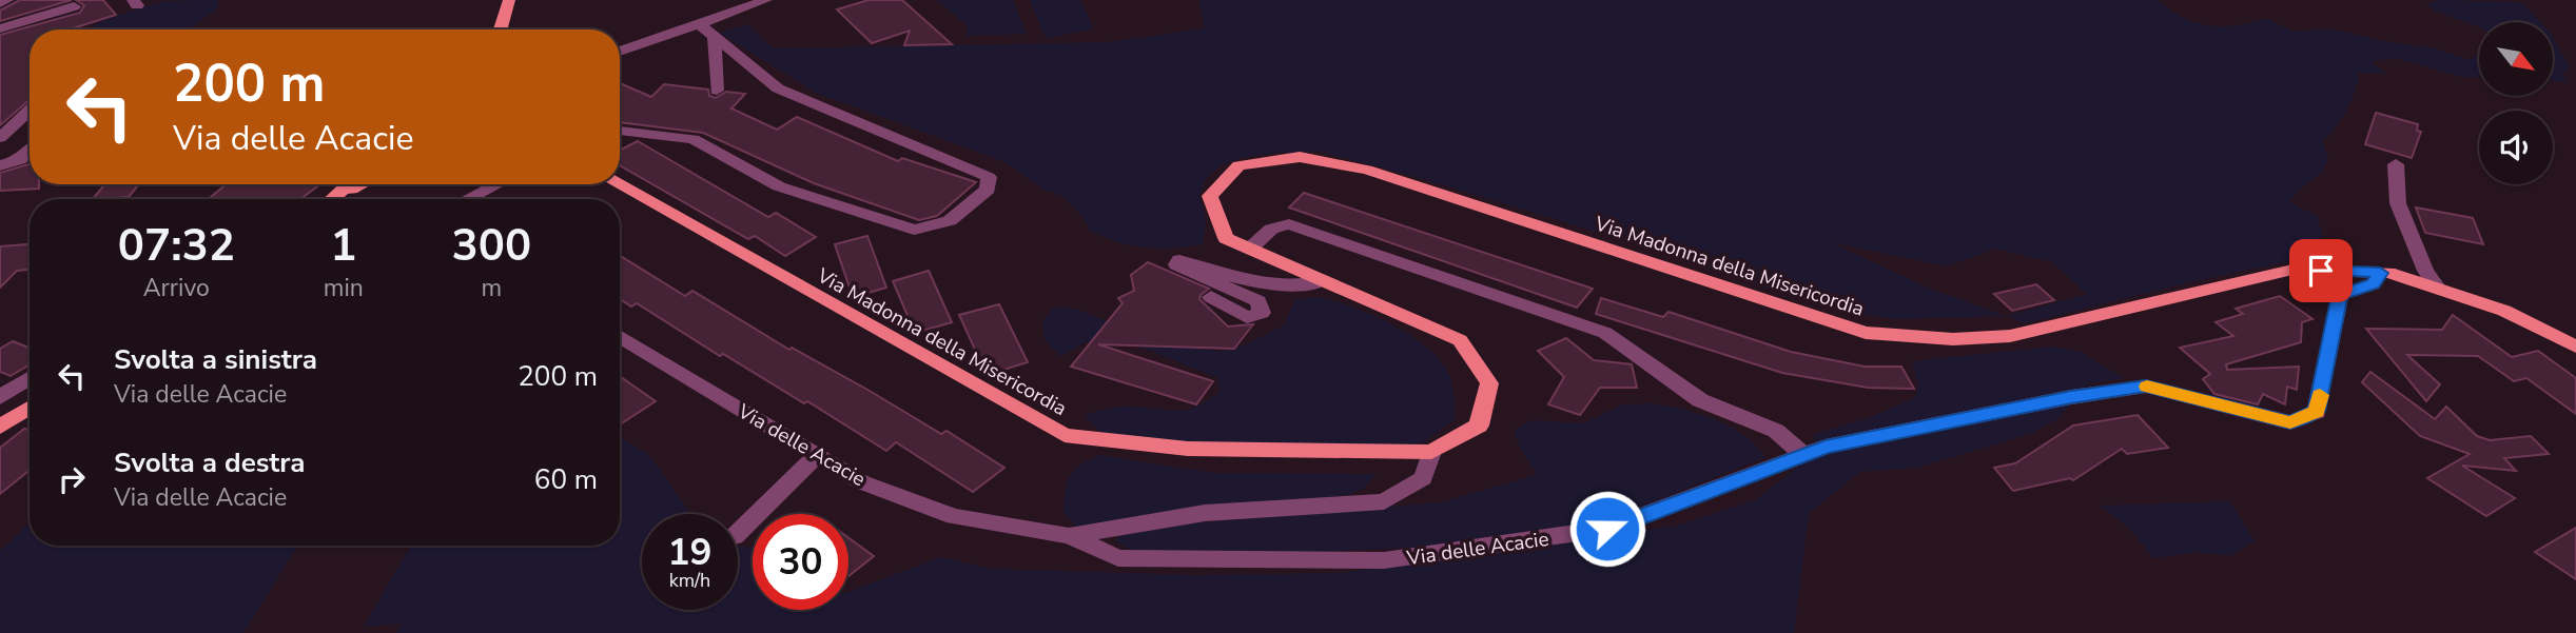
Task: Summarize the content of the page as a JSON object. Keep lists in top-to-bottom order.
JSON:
{
  "streets": {
    "main road": ["Via Madonna della Misericordia"],
    "street": ["Via delle Acacie"]
  },
  "crossings": [
    ["Via Madonna della Misericordia", "Via delle Acacie"]
  ],
  "north": "bottom right",
  "page": {
    "turn": ["200 m", "Via delle Acacie"],
    "eta": [
      "07:32",
      "Arrivo",
      "1",
      "min",
      "300",
      "m"
    ],
    "list": [
      {
        "name": "Svolta a sinistra",
        "note": "Via delle Acacie",
        "value": "200 m"
      },
      {
        "name": "Svolta a destra",
        "note": "Via delle Acacie",
        "value": "60 m"
      }
    ],
    "speed": "19 km/h",
    "limit": "30"
  }
}
